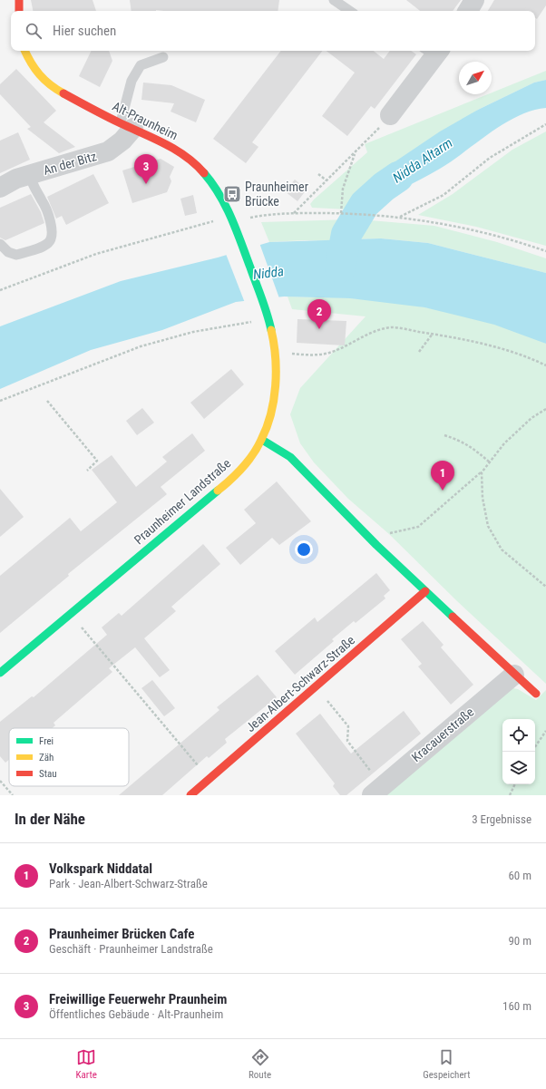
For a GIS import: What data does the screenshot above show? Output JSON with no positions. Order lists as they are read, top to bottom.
{
  "streets": {
    "main road": ["Alt-Praunheim", "Praunheimer Landstraße", "Jean-Albert-Schwarz-Straße"],
    "street": ["An der Bitz", "Kracauerstraße"]
  },
  "crossings": [
    ["Alt-Praunheim", "An der Bitz"],
    ["Alt-Praunheim", "Praunheimer Landstraße"]
  ],
  "water": ["Nidda Altarm", "Nidda"],
  "places": {
    "bus stop": ["Praunheimer Brücke"]
  },
  "legend": ["Frei", "Zäh", "Stau"],
  "north": "top right",
  "page": {
    "search": "Hier suchen",
    "pins": ["3", "2", "1"],
    "heading": ["In der Nähe", "3 Ergebnisse"],
    "list": [
      {
        "mark": "1",
        "name": "Volkspark Niddatal",
        "note": "Park · Jean-Albert-Schwarz-Straße",
        "value": "60 m"
      },
      {
        "mark": "2",
        "name": "Praunheimer Brücken Cafe",
        "note": "Geschäft · Praunheimer Landstraße",
        "value": "90 m"
      },
      {
        "mark": "3",
        "name": "Freiwillige Feuerwehr Praunheim",
        "note": "Öffentliches Gebäude · Alt-Praunheim",
        "value": "160 m"
      }
    ],
    "nav": ["Karte", "Route", "Gespeichert"]
  }
}
